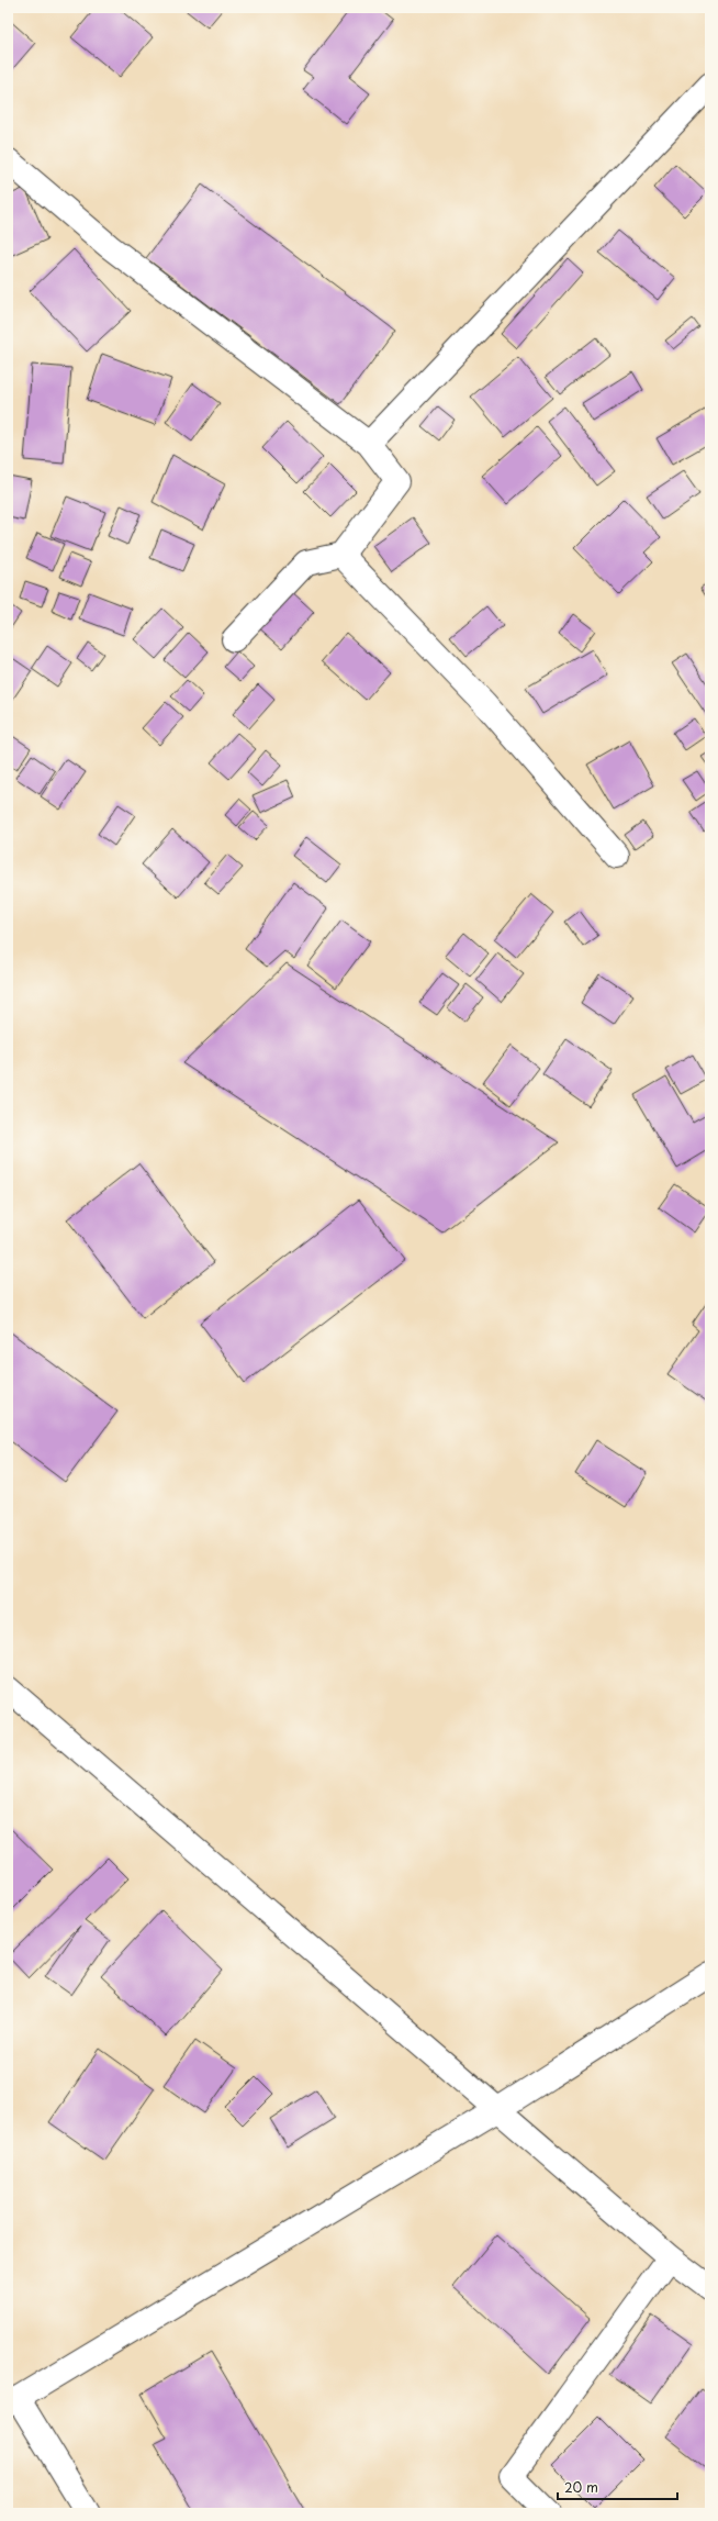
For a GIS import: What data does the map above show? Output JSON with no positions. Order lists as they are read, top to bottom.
{
  "scale_bar": "20 m"
}
